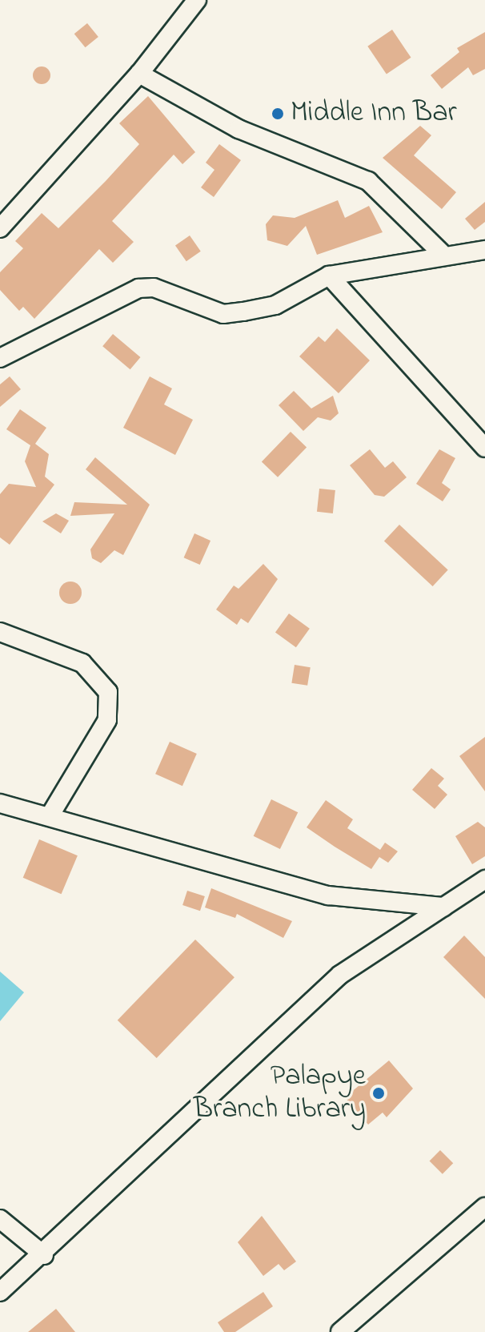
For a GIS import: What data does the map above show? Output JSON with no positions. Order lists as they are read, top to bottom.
{
  "places": ["Middle Inn Bar", "Palapye Branch Library"]
}
